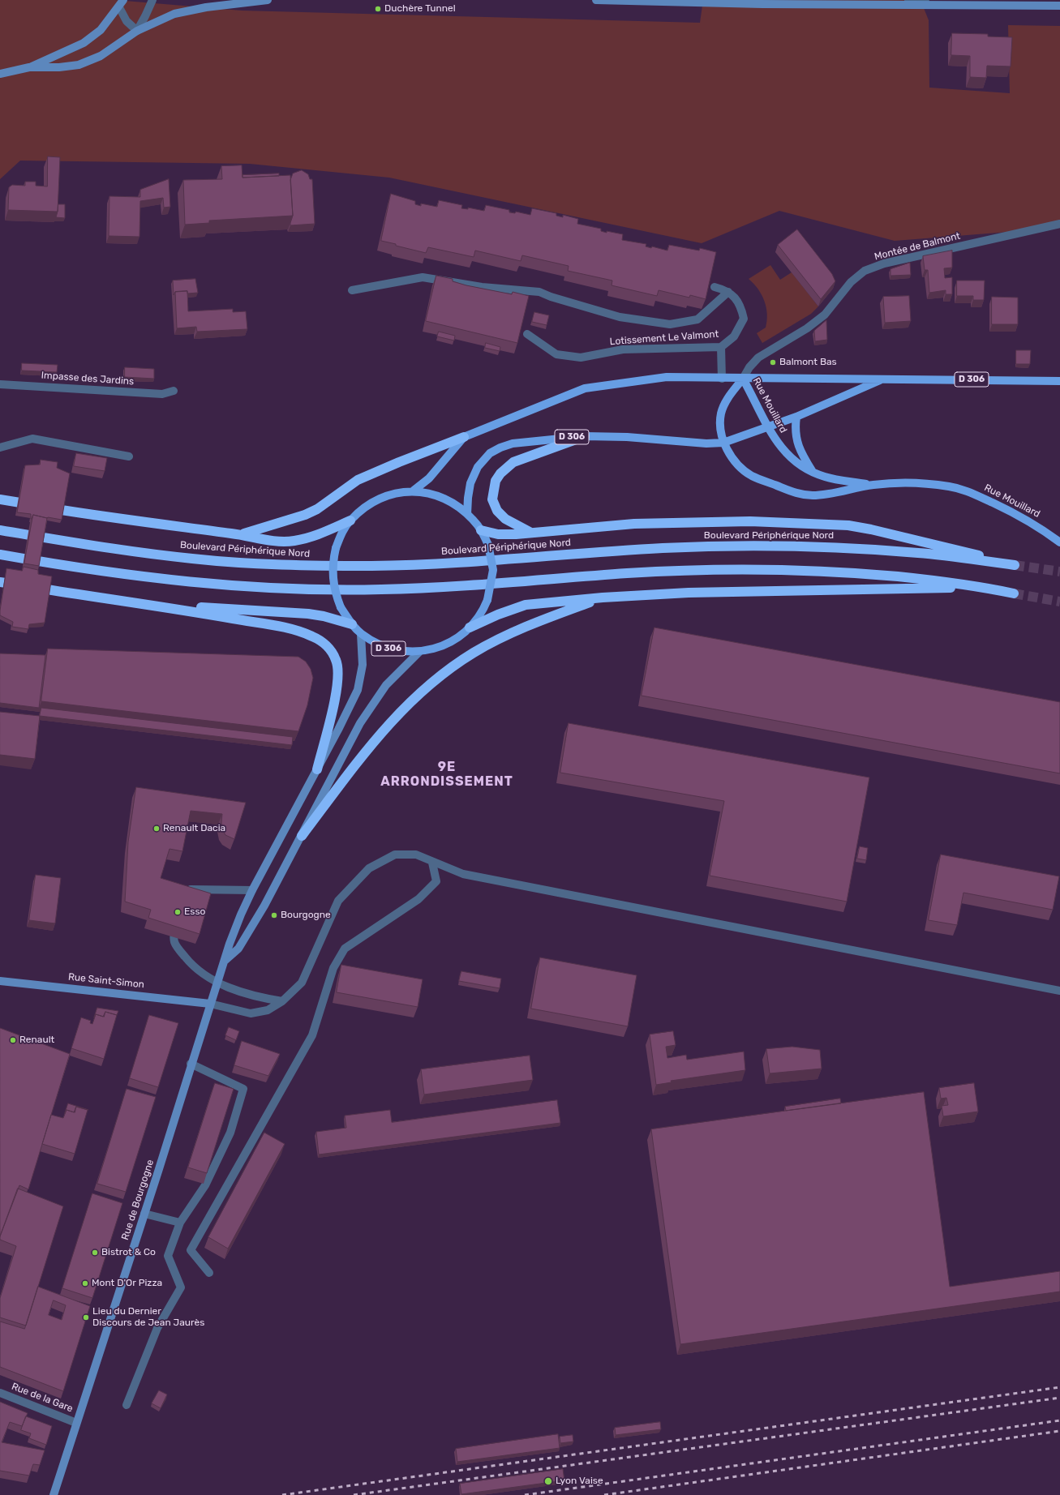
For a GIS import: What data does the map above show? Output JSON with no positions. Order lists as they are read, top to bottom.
{
  "streets": {
    "highway": ["Boulevard Périphérique Nord"],
    "main road": ["D 306", "Rue Mouillard"],
    "street": [
      "Montée de Balmont",
      "Lotissement Le Valmont",
      "Impasse des Jardins",
      "Rue Saint-Simon",
      "Rue de Bourgogne",
      "Rue de la Gare"
    ]
  },
  "crossings": [
    ["Montée de Balmont", "D 306"],
    ["Montée de Balmont", "Rue Mouillard"],
    ["D 306", "Rue Mouillard"],
    ["D 306", "Rue de Bourgogne"],
    ["Rue Saint-Simon", "Rue de Bourgogne"],
    ["Rue de Bourgogne", "Rue de la Gare"]
  ],
  "districts": ["9E ARRONDISSEMENT"],
  "places": [
    "Duchère Tunnel",
    "Balmont Bas",
    "Renault Dacia",
    "Esso",
    "Bourgogne",
    "Renault",
    "Bistrot & Co",
    "Mont D'Or Pizza",
    "Lieu du Dernier Discours de Jean Jaurès",
    "Lyon Vaise"
  ]
}
